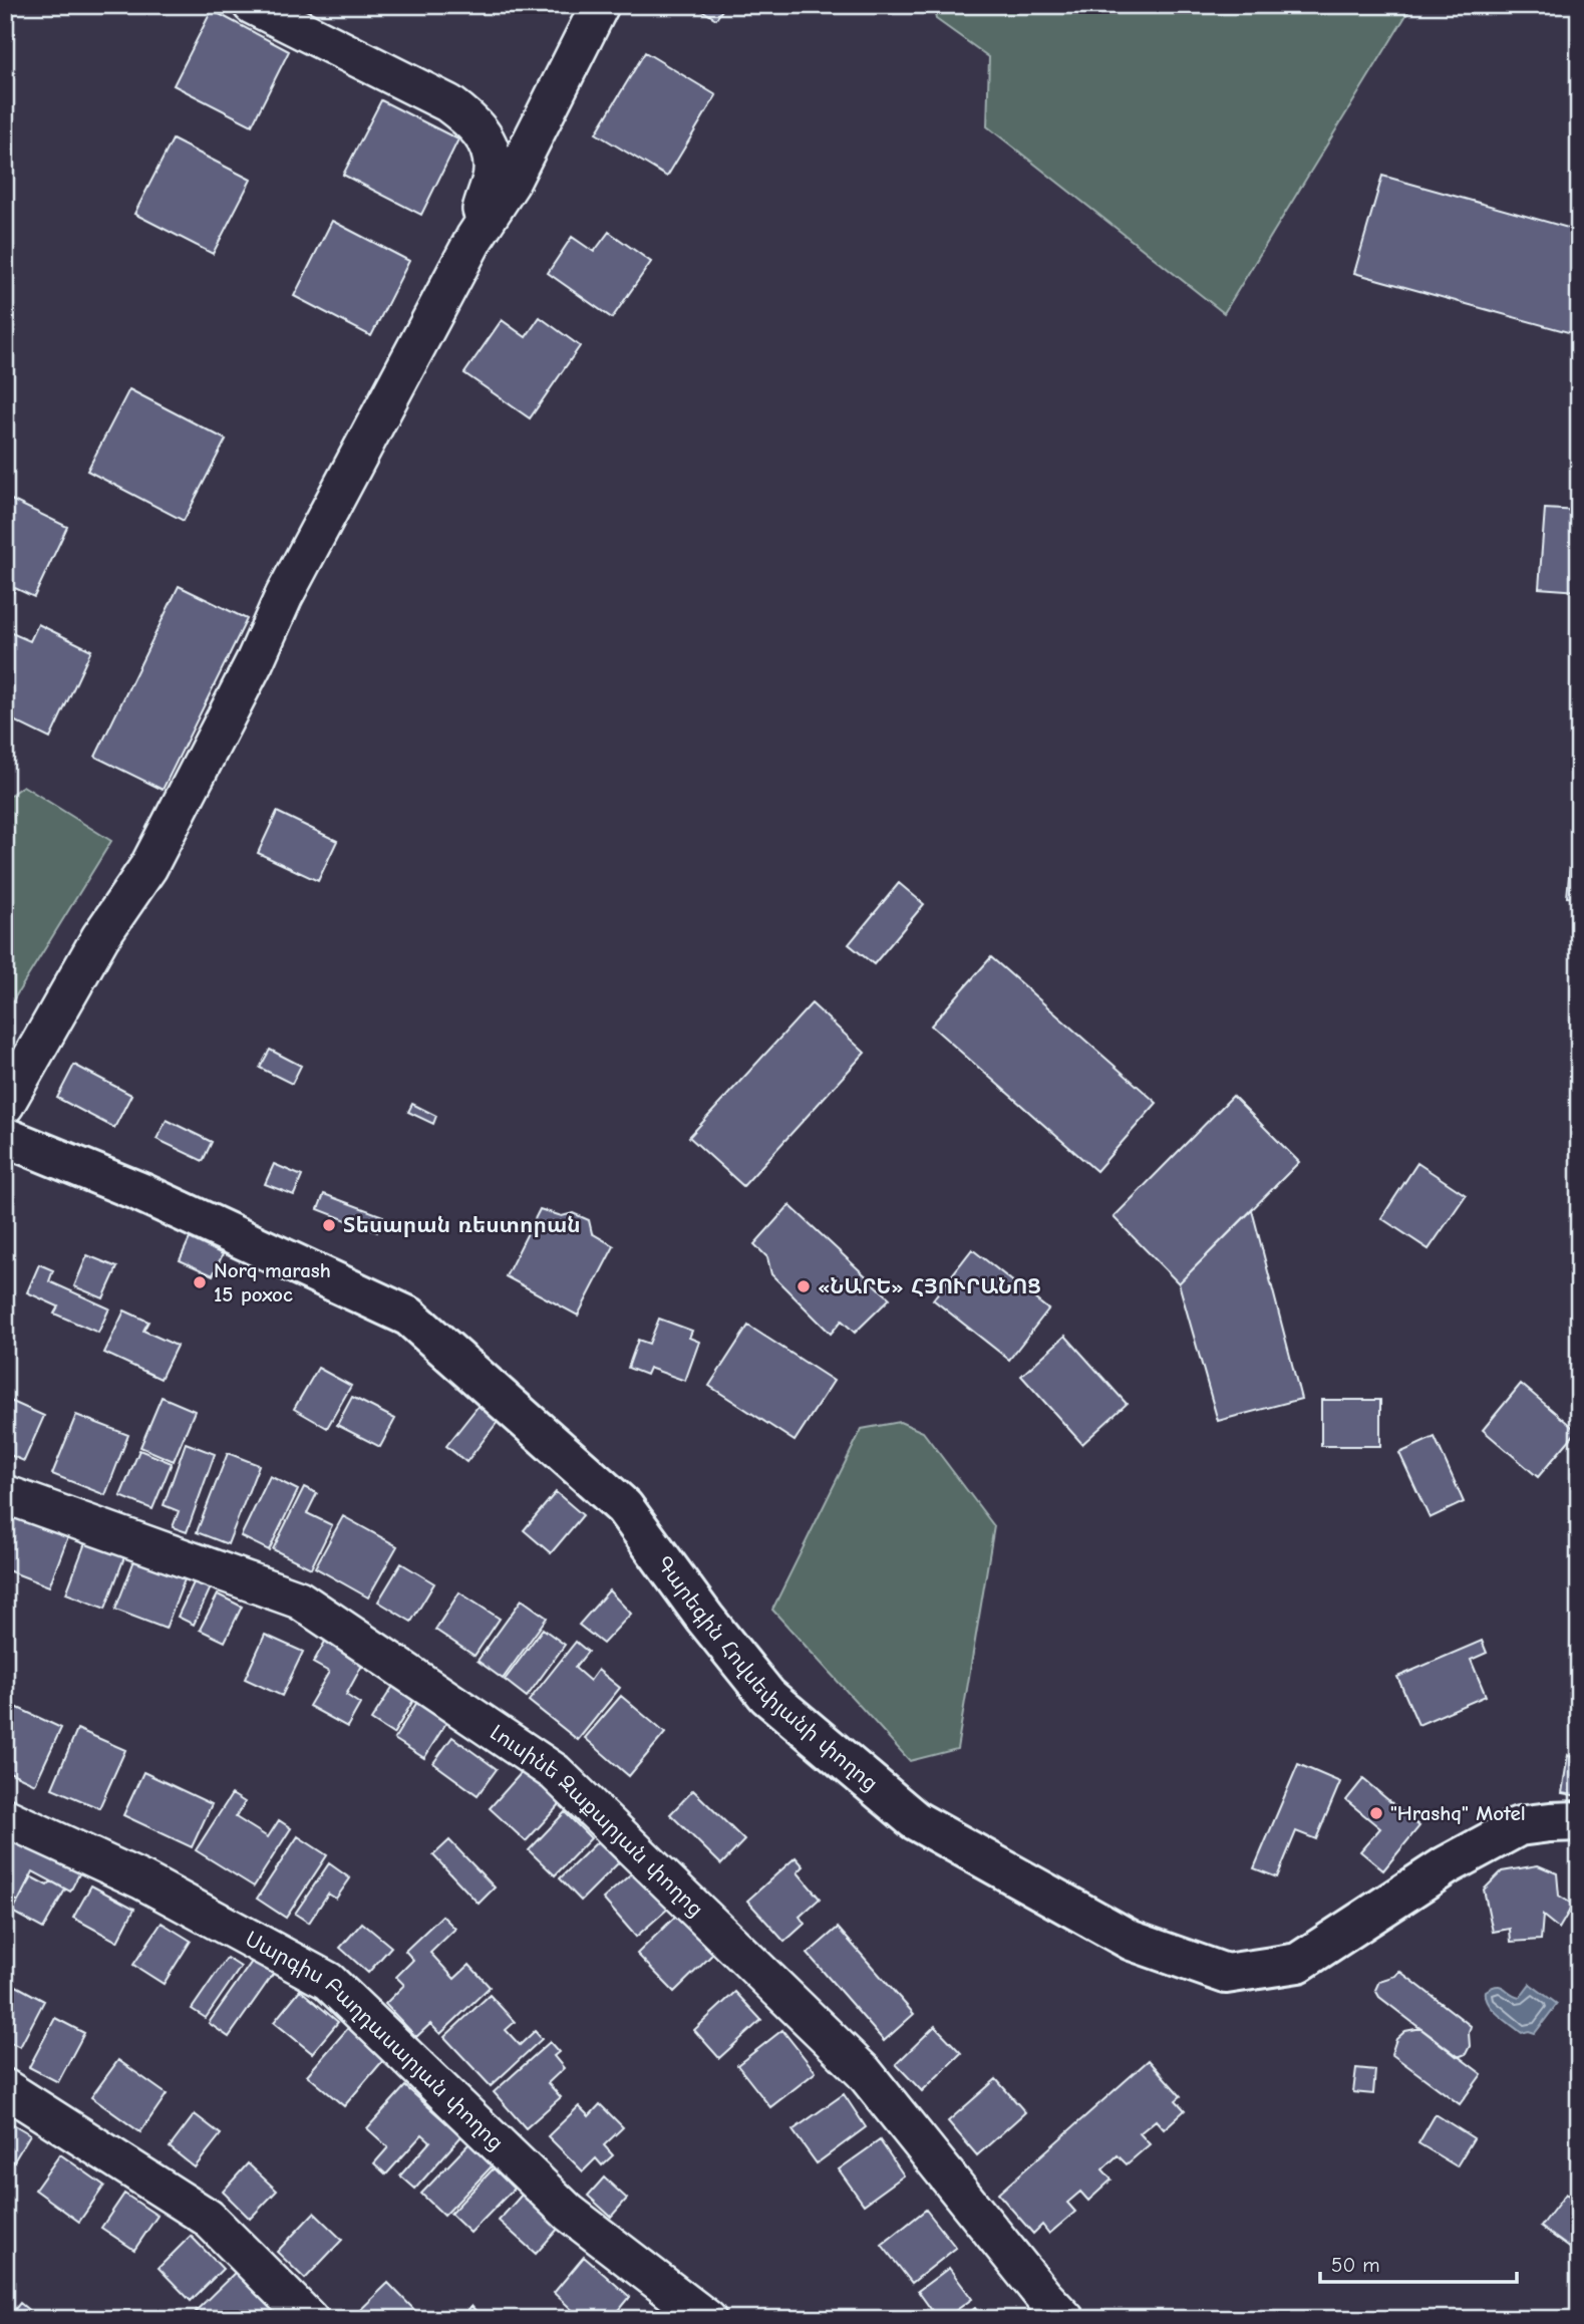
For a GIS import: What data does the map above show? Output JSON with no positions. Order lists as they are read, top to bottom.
{
  "streets": {
    "main road": ["Գարեգին Հովսեփյանի փողոց"],
    "street": ["Լուսինե Զաքարյան փողոց", "Սարգիս Բաղդասարյան փողոց"]
  },
  "places": [
    "Տեսարան ռեստորան",
    "Norq marash 15 poxoc",
    "«ՆԱՐԵ» ՀՅՈՒՐԱՆՈՑ",
    "\"Hrashq\" Motel"
  ],
  "scale_bar": "50 m"
}
